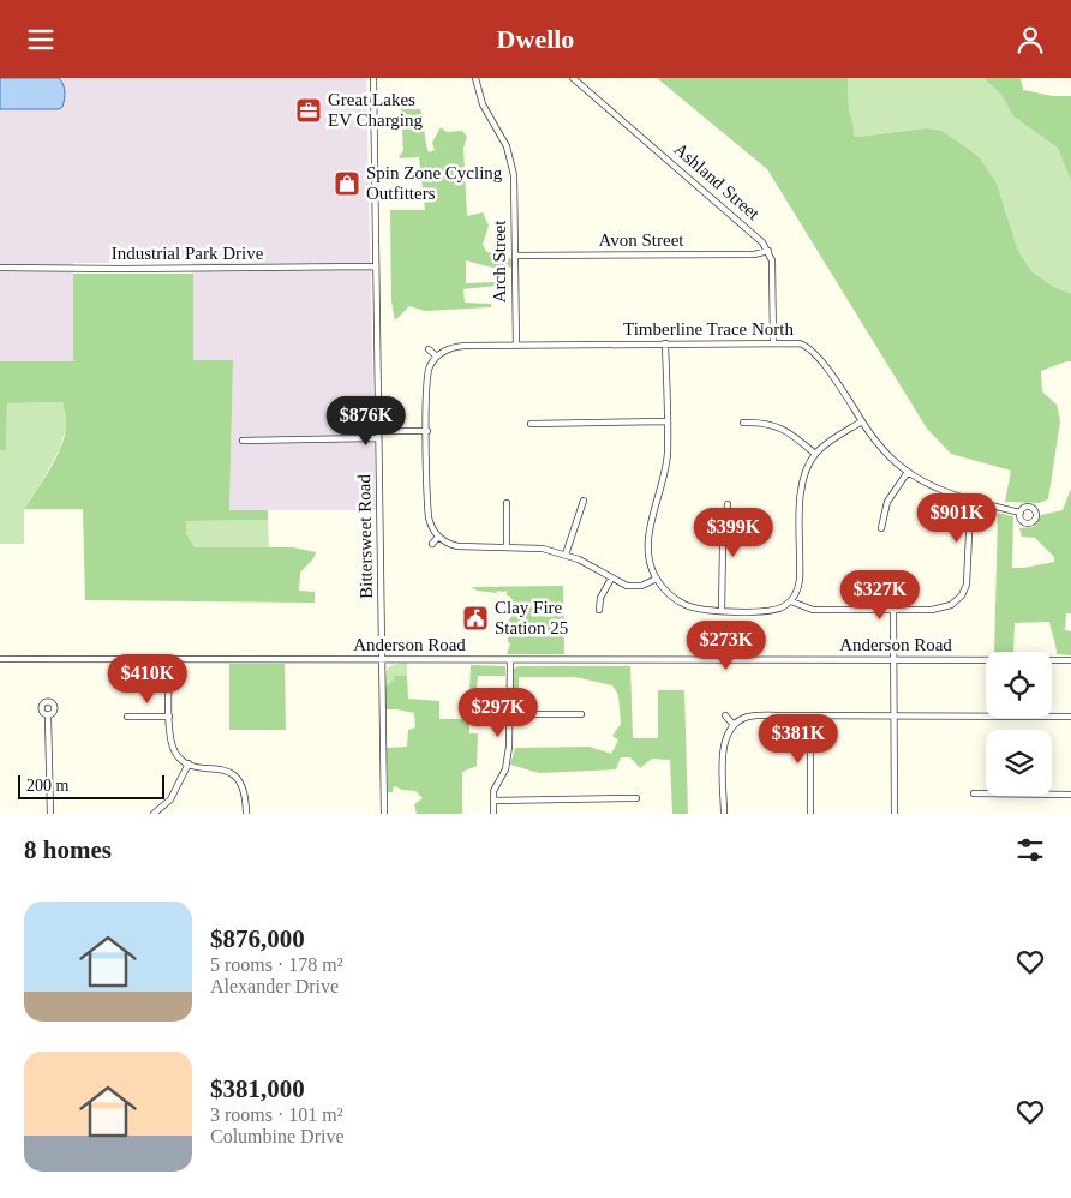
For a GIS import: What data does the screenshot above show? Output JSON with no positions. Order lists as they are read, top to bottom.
{
  "streets": {
    "street": [
      "Ashland Street",
      "Avon Street",
      "Industrial Park Drive",
      "Arch Street",
      "Timberline Trace North",
      "Bittersweet Road",
      "Anderson Road"
    ]
  },
  "crossings": [
    ["Ashland Street", "Avon Street"],
    ["Avon Street", "Arch Street"],
    ["Industrial Park Drive", "Bittersweet Road"],
    ["Arch Street", "Timberline Trace North"],
    ["Bittersweet Road", "Anderson Road"]
  ],
  "places": {
    "office": ["Great Lakes EV Charging"],
    "shop": ["Spin Zone Cycling Outfitters"],
    "public building": ["Clay Fire Station 25"]
  },
  "scale_bar": "200 m",
  "page": {
    "header": "Dwello",
    "price": [
      "$876K",
      "$901K",
      "$399K",
      "$327K",
      "$273K",
      "$410K",
      "$297K",
      "$381K"
    ],
    "scale": "200 m",
    "heading": "8 homes",
    "list": [
      {
        "name": "$876,000",
        "note": "5 rooms · 178 m² · Alexander Drive"
      },
      {
        "name": "$381,000",
        "note": "3 rooms · 101 m² · Columbine Drive"
      }
    ]
  }
}
